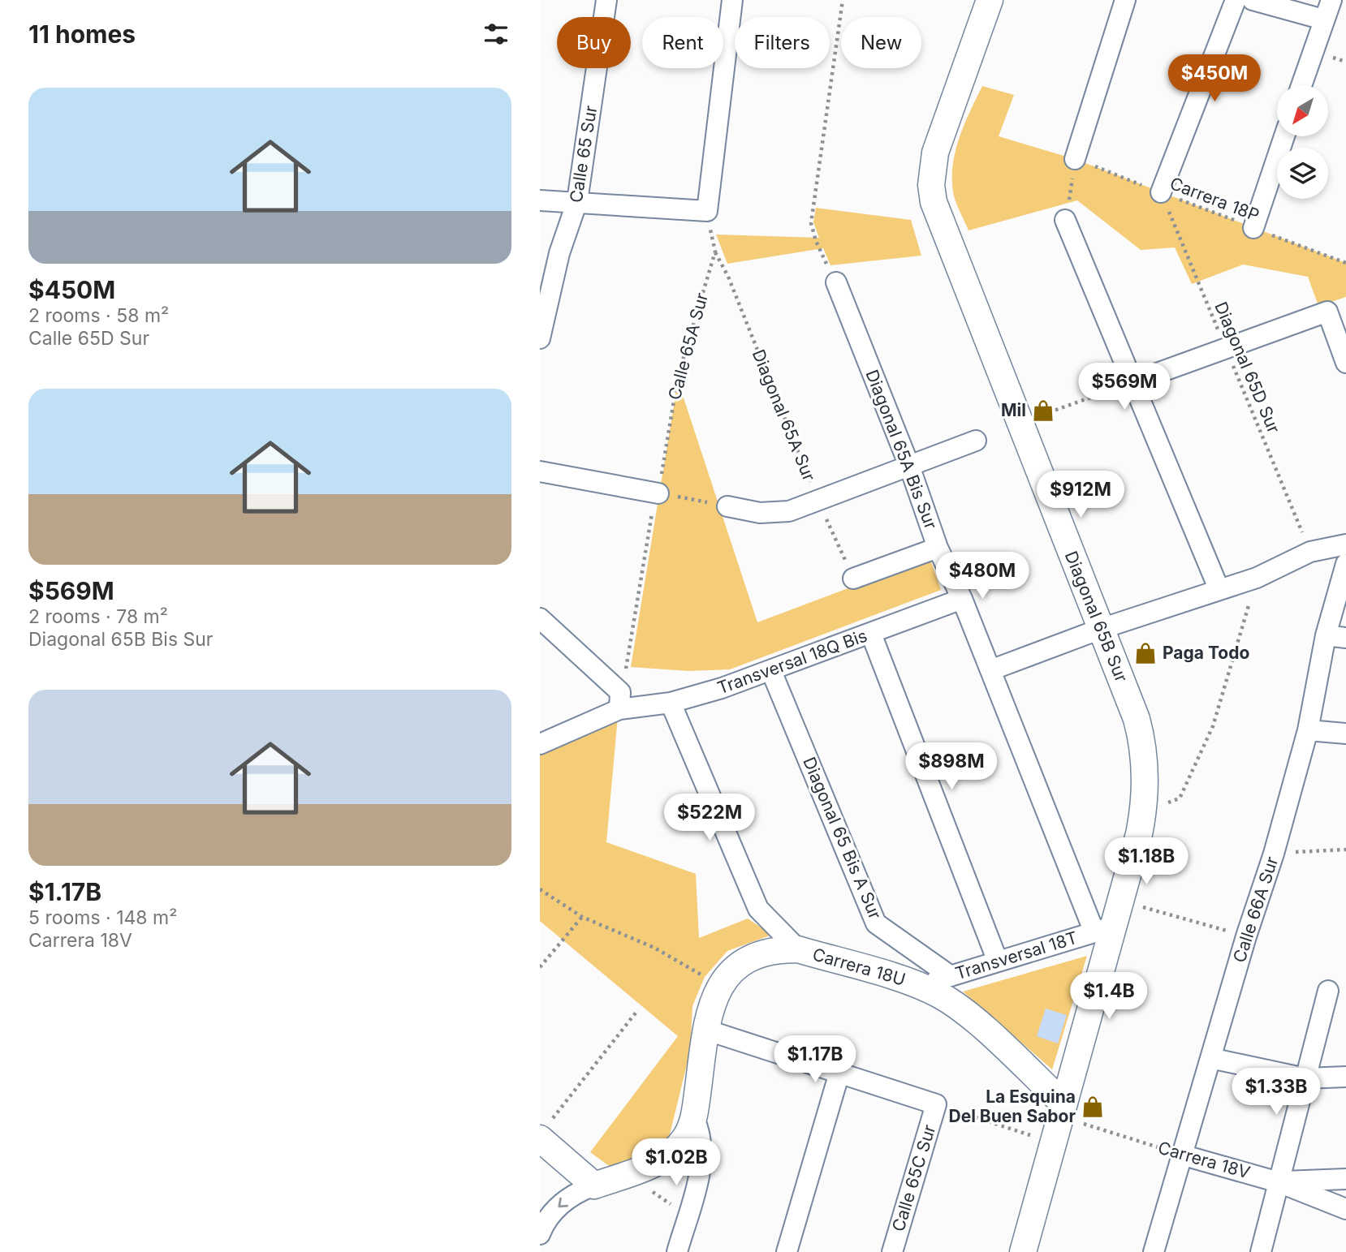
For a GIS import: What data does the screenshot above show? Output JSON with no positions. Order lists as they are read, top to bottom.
{
  "streets": {
    "street": [
      "Calle 65 Sur",
      "Diagonal 65A Bis Sur",
      "Diagonal 65B Sur",
      "Transversal 18Q Bis",
      "Diagonal 65 Bis A Sur",
      "Calle 66A Sur",
      "Transversal 18T",
      "Carrera 18U",
      "Carrera 18V",
      "Calle 65C Sur"
    ],
    "path": [
      "Carrera 18P",
      "Calle 65A Sur",
      "Diagonal 65D Sur",
      "Diagonal 65A Sur"
    ]
  },
  "crossings": [
    ["Carrera 18P", "Diagonal 65D Sur"],
    ["Calle 65A Sur", "Diagonal 65A Sur"],
    ["Calle 65A Sur", "Transversal 18Q Bis"],
    ["Diagonal 65A Bis Sur", "Diagonal 65B Sur"],
    ["Diagonal 65A Bis Sur", "Transversal 18Q Bis"],
    ["Diagonal 65A Bis Sur", "Transversal 18T"],
    ["Diagonal 65B Sur", "Transversal 18T"],
    ["Diagonal 65B Sur", "Carrera 18V"],
    ["Transversal 18Q Bis", "Diagonal 65 Bis A Sur"],
    ["Diagonal 65 Bis A Sur", "Transversal 18T"],
    ["Calle 66A Sur", "Carrera 18V"],
    ["Transversal 18T", "Carrera 18U"]
  ],
  "places": {
    "shop": ["Mil", "Paga Todo", "La Esquina Del Buen Sabor"]
  },
  "north": "bottom left",
  "page": {
    "heading": "11 homes",
    "chip": [
      "Buy",
      "Rent",
      "Filters",
      "New"
    ],
    "price": [
      "$450M",
      "$569M",
      "$912M",
      "$480M",
      "$898M",
      "$522M",
      "$1.18B",
      "$1.4B",
      "$1.17B",
      "$1.33B",
      "$1.02B"
    ],
    "list": [
      {
        "name": "$450M",
        "note": "2 rooms · 58 m² · Calle 65D Sur"
      },
      {
        "name": "$569M",
        "note": "2 rooms · 78 m² · Diagonal 65B Bis Sur"
      },
      {
        "name": "$1.17B",
        "note": "5 rooms · 148 m² · Carrera 18V"
      }
    ]
  }
}
